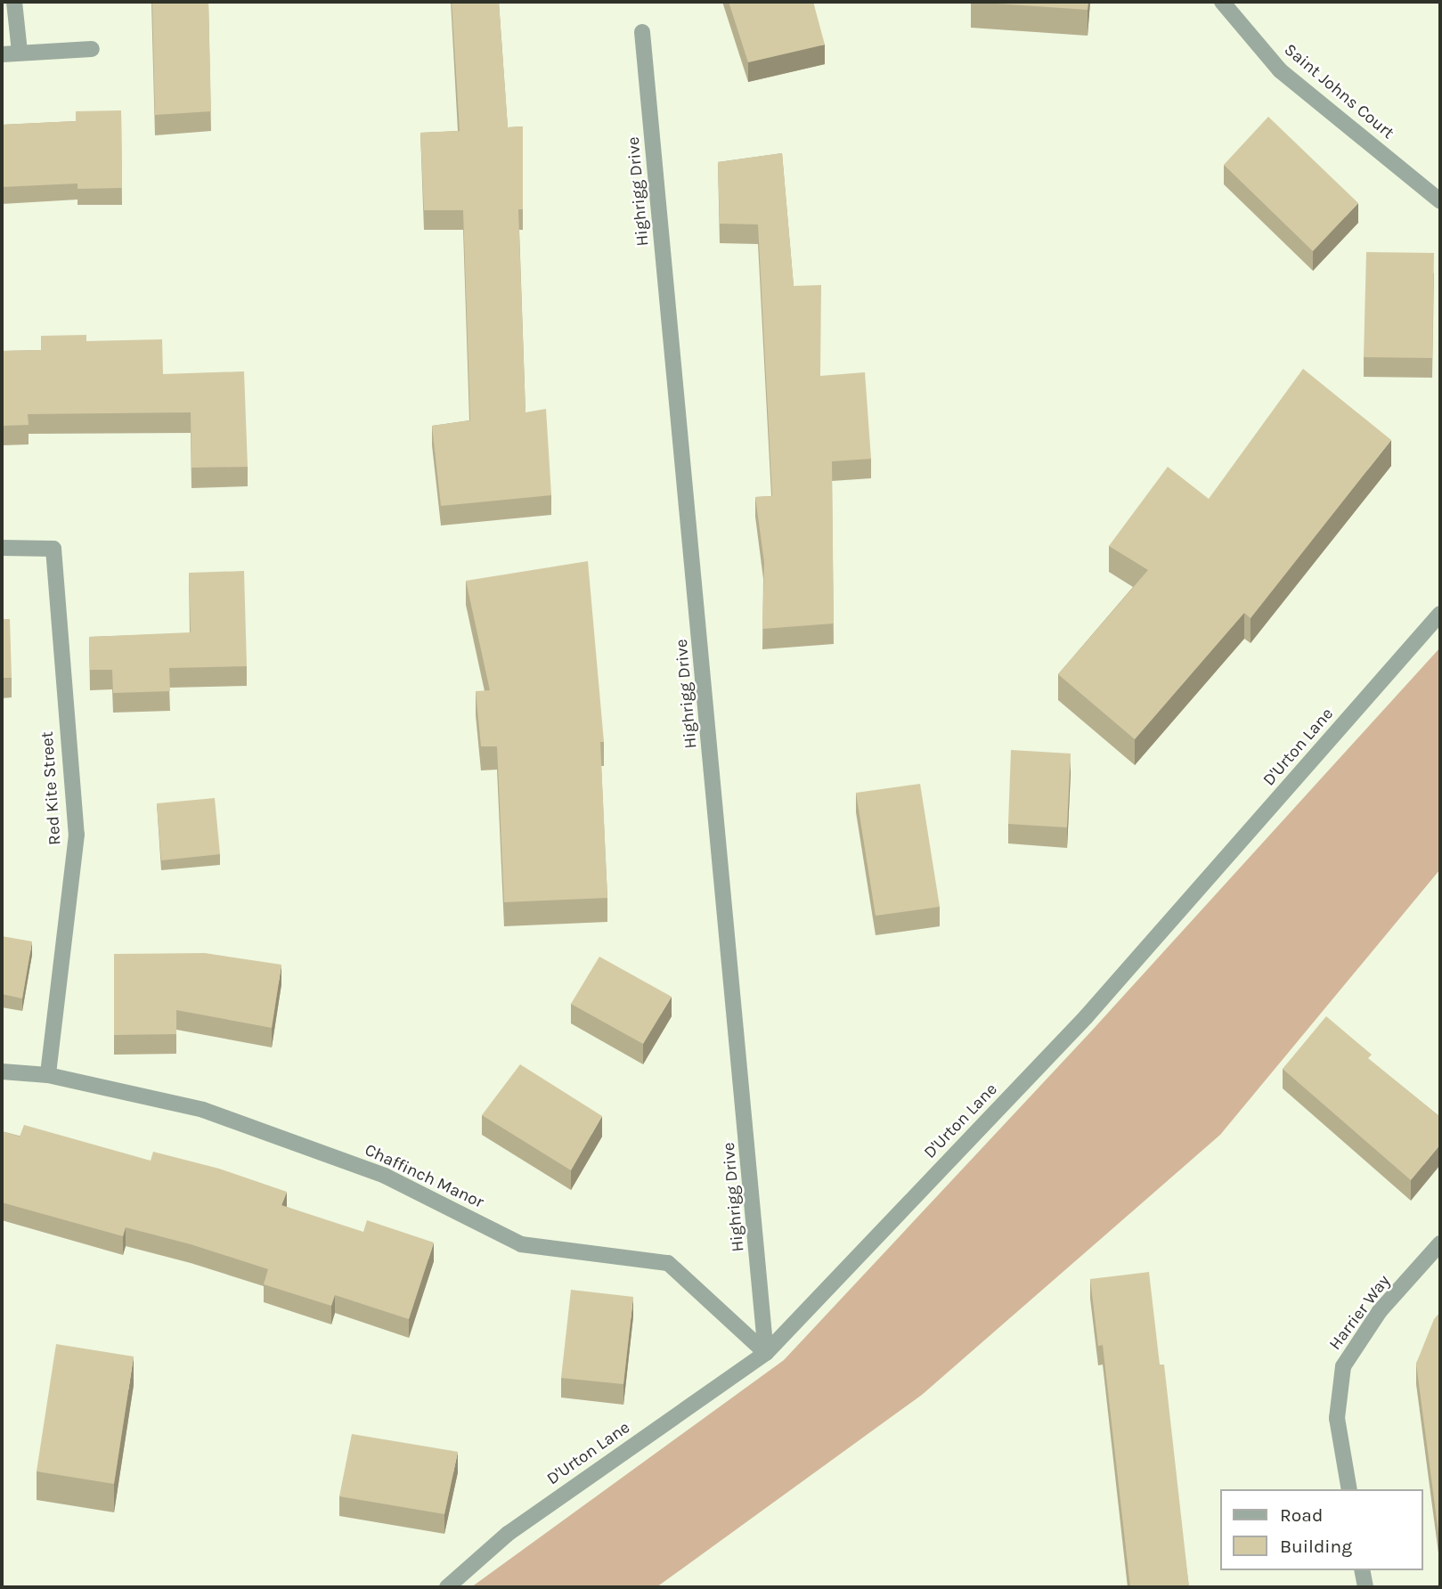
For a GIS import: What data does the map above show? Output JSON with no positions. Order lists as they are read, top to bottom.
{
  "streets": {
    "street": [
      "Saint Johns Court",
      "Highrigg Drive",
      "D'Urton Lane",
      "Red Kite Street",
      "Chaffinch Manor",
      "Harrier Way"
    ]
  },
  "crossings": [
    ["Highrigg Drive", "D'Urton Lane"],
    ["Highrigg Drive", "Chaffinch Manor"],
    ["D'Urton Lane", "Chaffinch Manor"],
    ["Red Kite Street", "Chaffinch Manor"]
  ],
  "legend": ["Road", "Building"]
}
